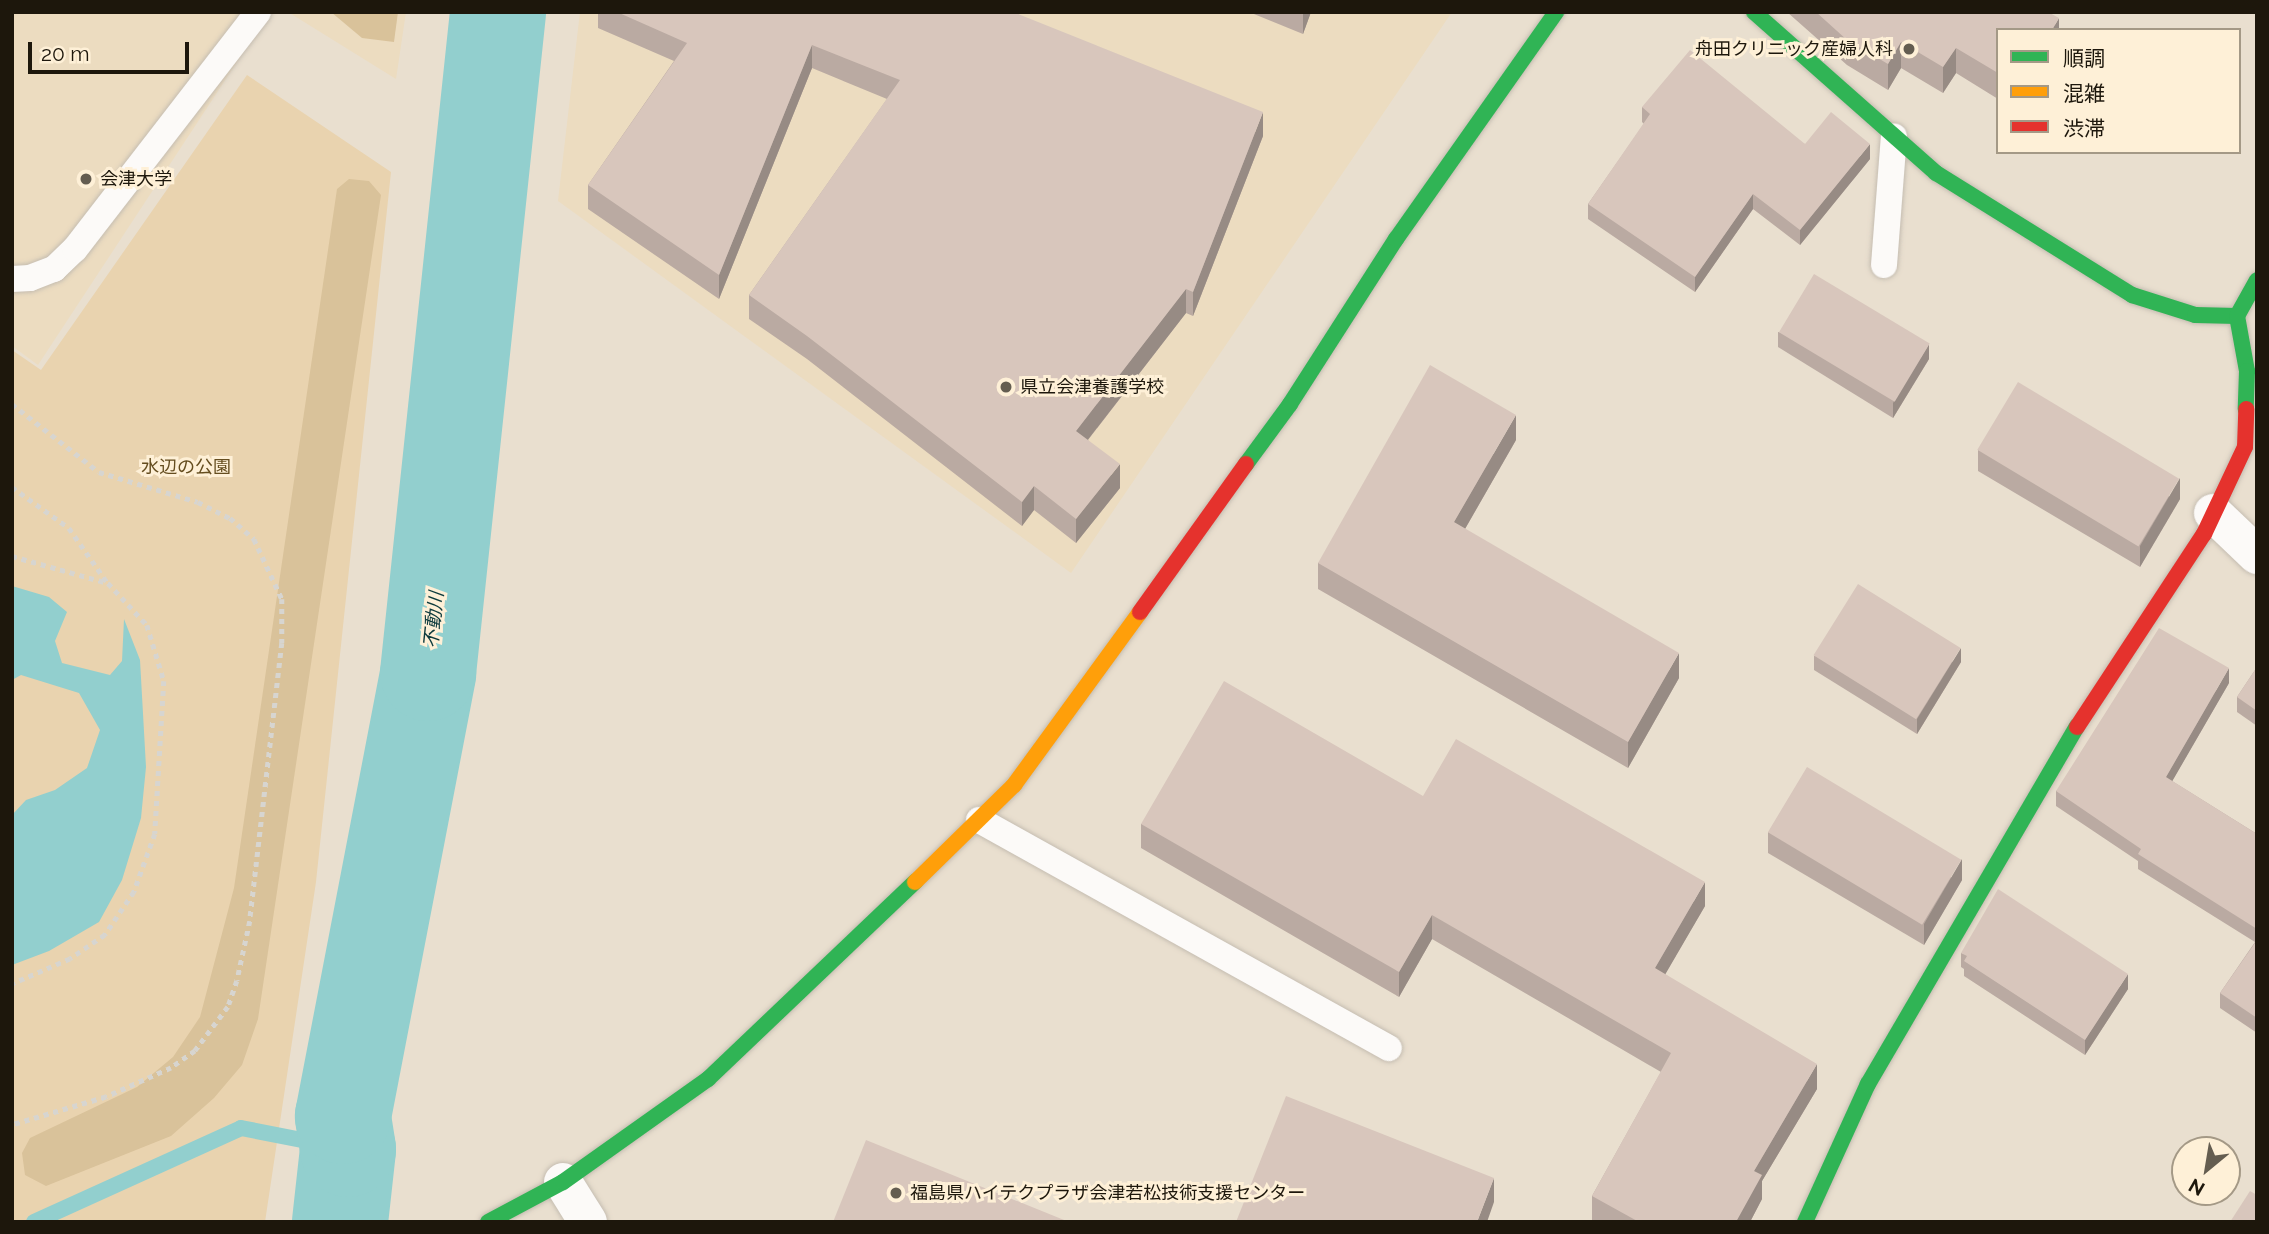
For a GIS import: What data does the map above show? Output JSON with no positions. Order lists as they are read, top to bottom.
{
  "water": ["不動川"],
  "parks": ["水辺の公園"],
  "places": [
    "舟田クリニック産婦人科",
    "会津大学",
    "県立会津養護学校",
    "福島県ハイテクプラザ会津若松技術支援センター"
  ],
  "legend": ["順調", "混雑", "渋滞"],
  "scale_bar": "20 m",
  "north": "bottom left"
}
